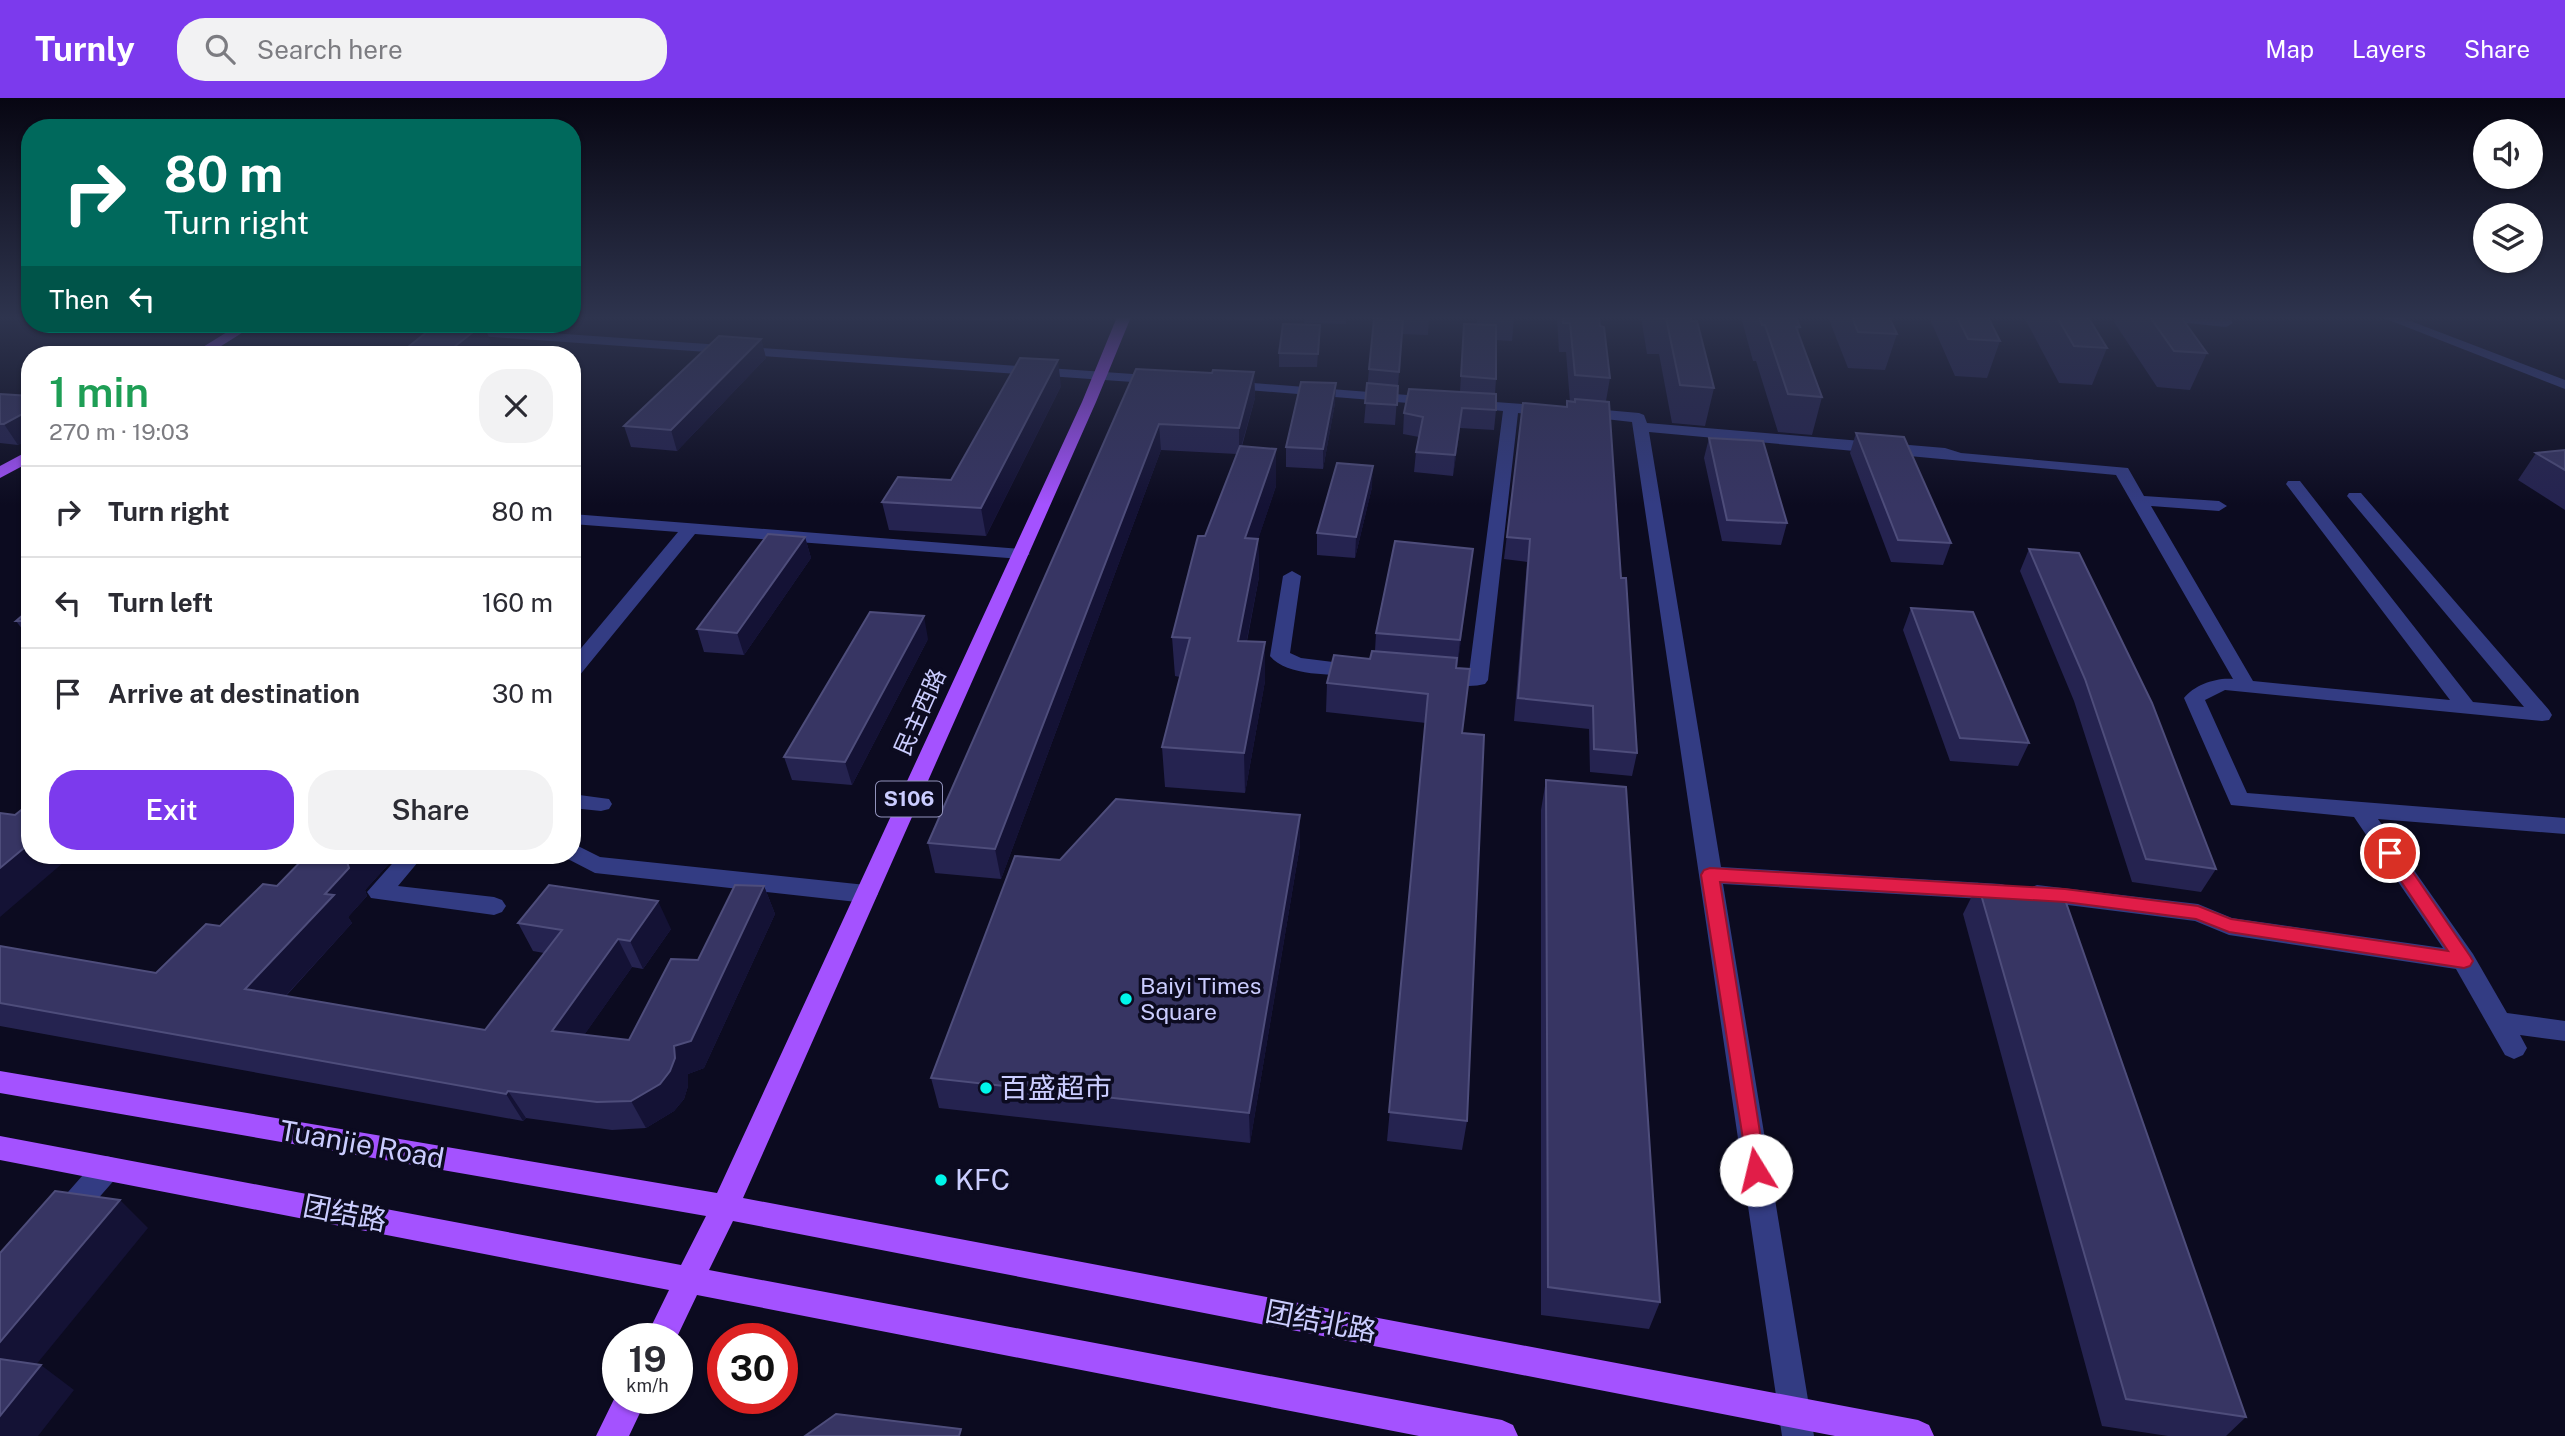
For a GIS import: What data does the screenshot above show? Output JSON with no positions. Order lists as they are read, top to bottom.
{
  "streets": {
    "main road": [
      "民主西路",
      "S106",
      "Tuanjie Road",
      "团结路",
      "团结北路"
    ]
  },
  "crossings": [
    ["民主西路", "S106"],
    ["民主西路", "Tuanjie Road"],
    ["民主西路", "团结路"],
    ["民主西路", "团结北路"],
    ["S106", "团结路"],
    ["Tuanjie Road", "团结北路"]
  ],
  "places": ["Baiyi Times Square", "百盛超市", "KFC"],
  "page": {
    "header": "Turnly",
    "search": "Search here",
    "nav": ["Map", "Layers", "Share"],
    "turn": ["80 m", "Turn right"],
    "then": "Then",
    "heading": ["1 min", "270 m · 19:03"],
    "list": [
      {
        "name": "Turn right",
        "value": "80 m"
      },
      {
        "name": "Turn left",
        "value": "160 m"
      },
      {
        "name": "Arrive at destination",
        "value": "30 m"
      }
    ],
    "buttons": ["Exit", "Share"],
    "speed": "19 km/h",
    "limit": "30"
  }
}
